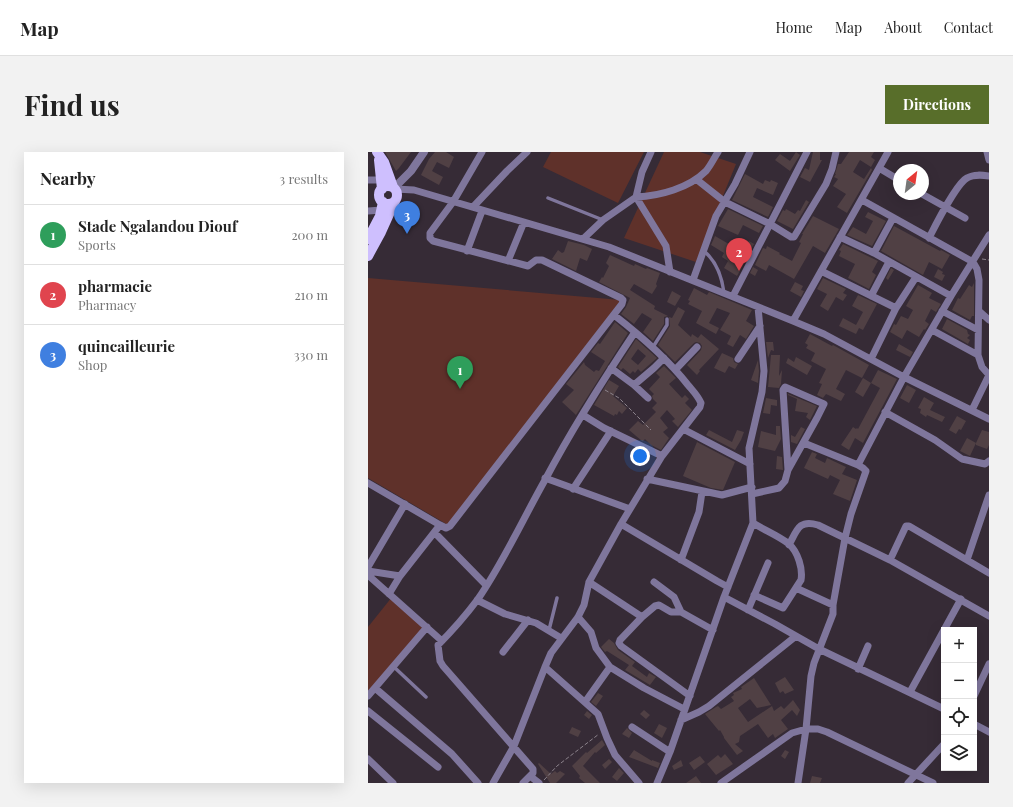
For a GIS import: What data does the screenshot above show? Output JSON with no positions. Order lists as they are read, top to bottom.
{
  "north": "top right",
  "page": {
    "header": "Map",
    "nav": [
      "Home",
      "Map",
      "About",
      "Contact"
    ],
    "buttons": "Directions",
    "title": "Find us",
    "heading": ["Nearby", "3 results"],
    "pins": ["3", "2", "1"],
    "list": [
      {
        "mark": "1",
        "name": "Stade Ngalandou Diouf",
        "note": "Sports",
        "value": "200 m"
      },
      {
        "mark": "2",
        "name": "pharmacie",
        "note": "Pharmacy",
        "value": "210 m"
      },
      {
        "mark": "3",
        "name": "quincailleurie",
        "note": "Shop",
        "value": "330 m"
      }
    ],
    "map_buttons": ["+", "−"]
  }
}
